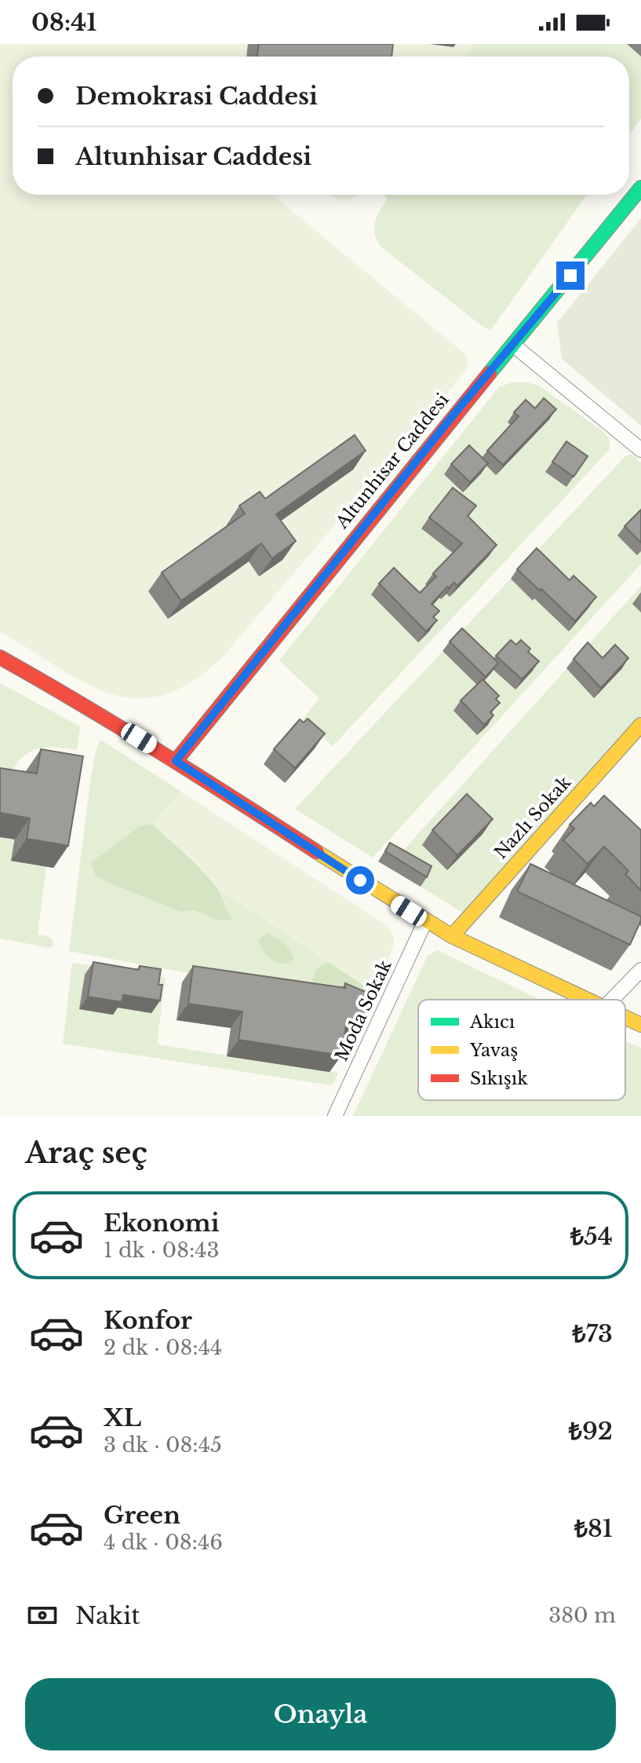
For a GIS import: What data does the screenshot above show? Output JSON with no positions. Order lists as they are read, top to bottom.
{
  "streets": {
    "street": ["Altunhisar Caddesi", "Nazlı Sokak", "Moda Sokak"]
  },
  "legend": ["Akıcı", "Yavaş", "Sıkışık"],
  "page": {
    "status": "08:41",
    "banner": ["Demokrasi Caddesi", "Altunhisar Caddesi"],
    "heading": "Araç seç",
    "list": [
      {
        "name": "Ekonomi",
        "note": "1 dk · 08:43",
        "value": "₺54"
      },
      {
        "name": "Konfor",
        "note": "2 dk · 08:44",
        "value": "₺73"
      },
      {
        "name": "XL",
        "note": "3 dk · 08:45",
        "value": "₺92"
      },
      {
        "name": "Green",
        "note": "4 dk · 08:46",
        "value": "₺81"
      }
    ],
    "pay": ["Nakit", "380 m"],
    "buttons": "Onayla"
  }
}
